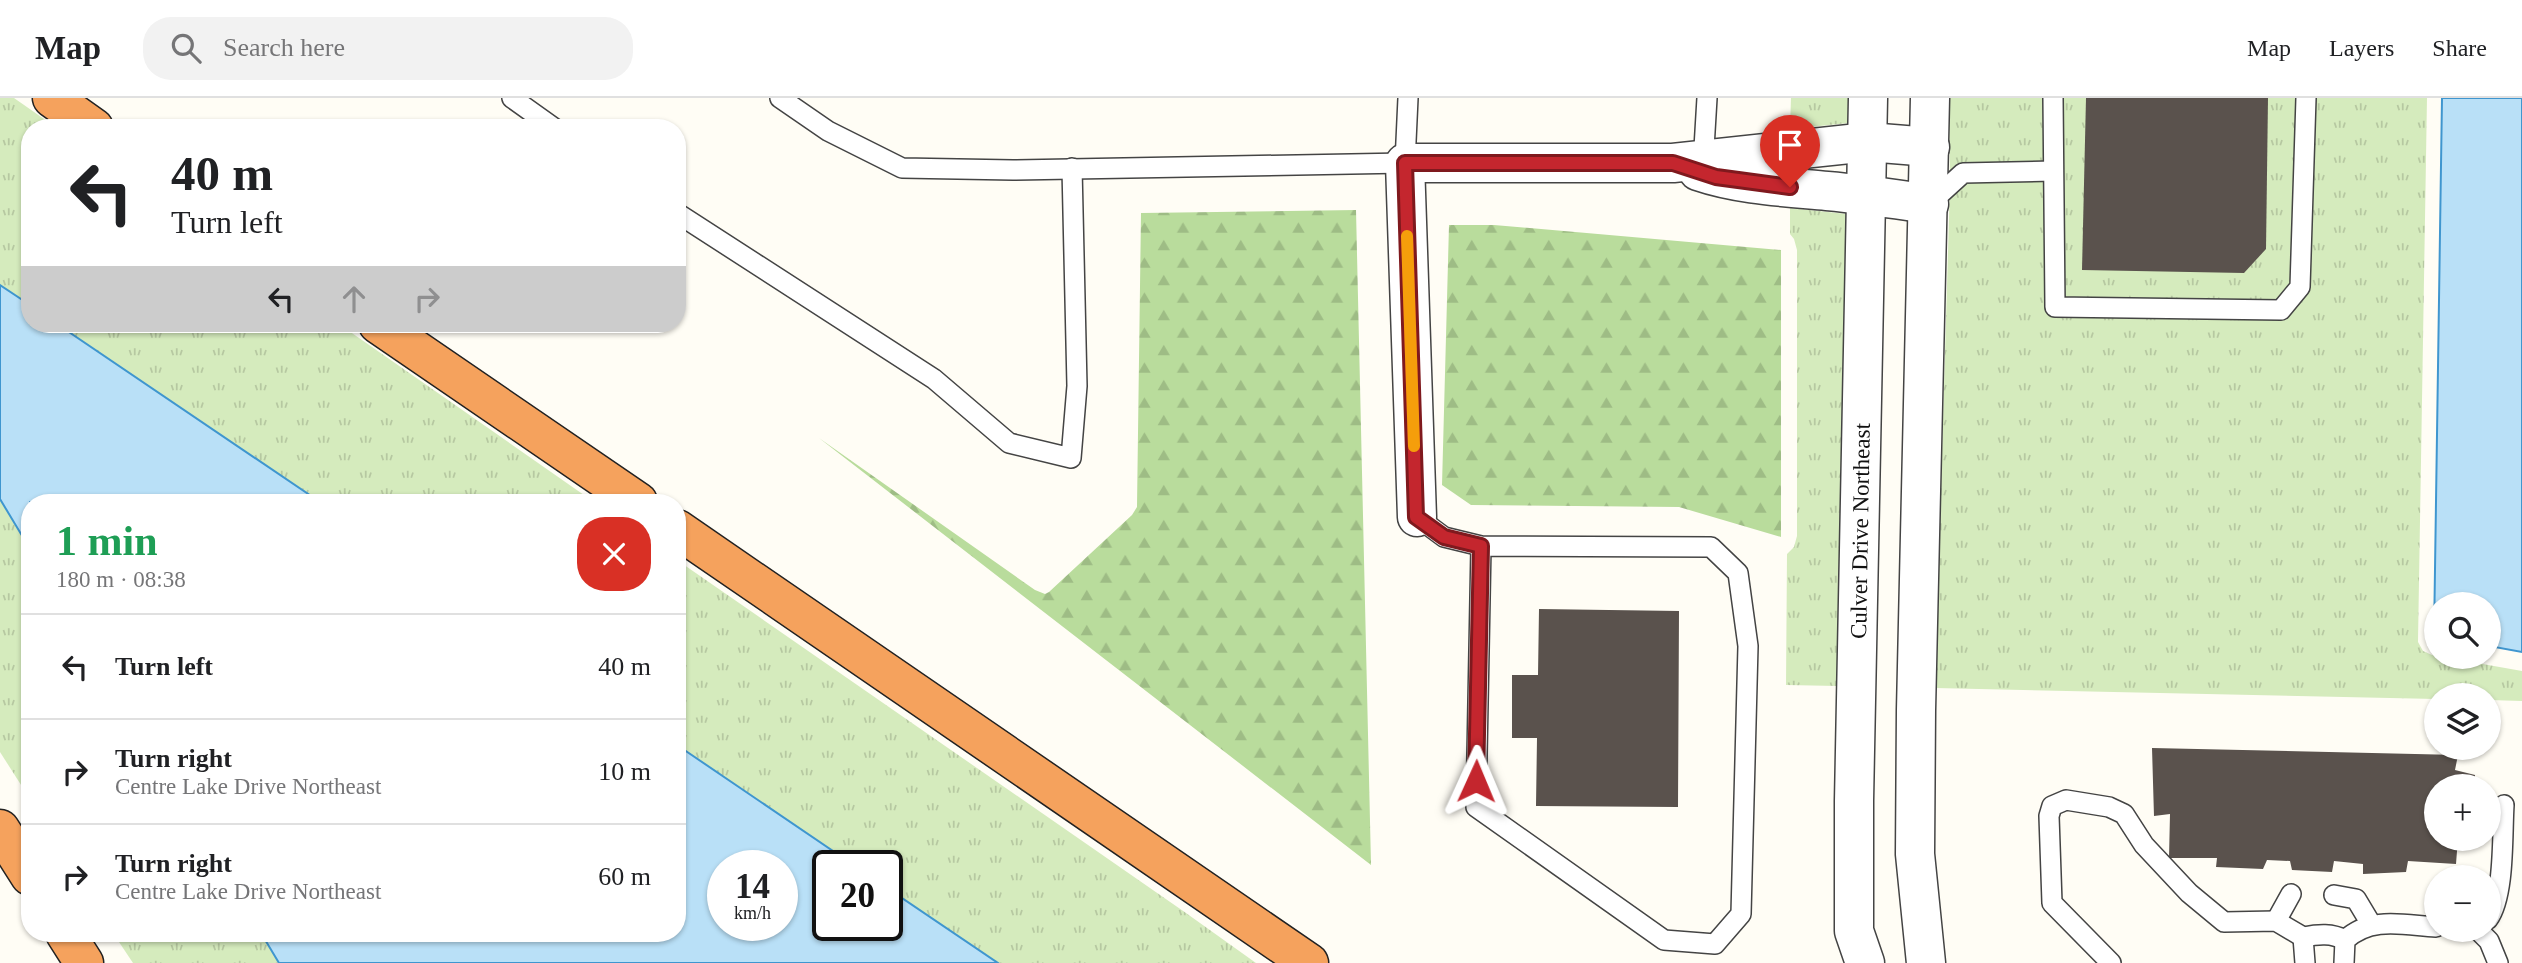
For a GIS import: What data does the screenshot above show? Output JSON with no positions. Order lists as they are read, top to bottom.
{
  "streets": {
    "street": ["Culver Drive Northeast"]
  },
  "page": {
    "header": "Map",
    "search": "Search here",
    "nav": ["Map", "Layers", "Share"],
    "turn": ["40 m", "Turn left"],
    "heading": ["1 min", "180 m · 08:38"],
    "map_buttons": ["+", "−"],
    "list": [
      {
        "name": "Turn left",
        "value": "40 m"
      },
      {
        "name": "Turn right",
        "note": "Centre Lake Drive Northeast",
        "value": "10 m"
      },
      {
        "name": "Turn right",
        "note": "Centre Lake Drive Northeast",
        "value": "60 m"
      }
    ],
    "speed": "14 km/h",
    "limit": "20"
  }
}
